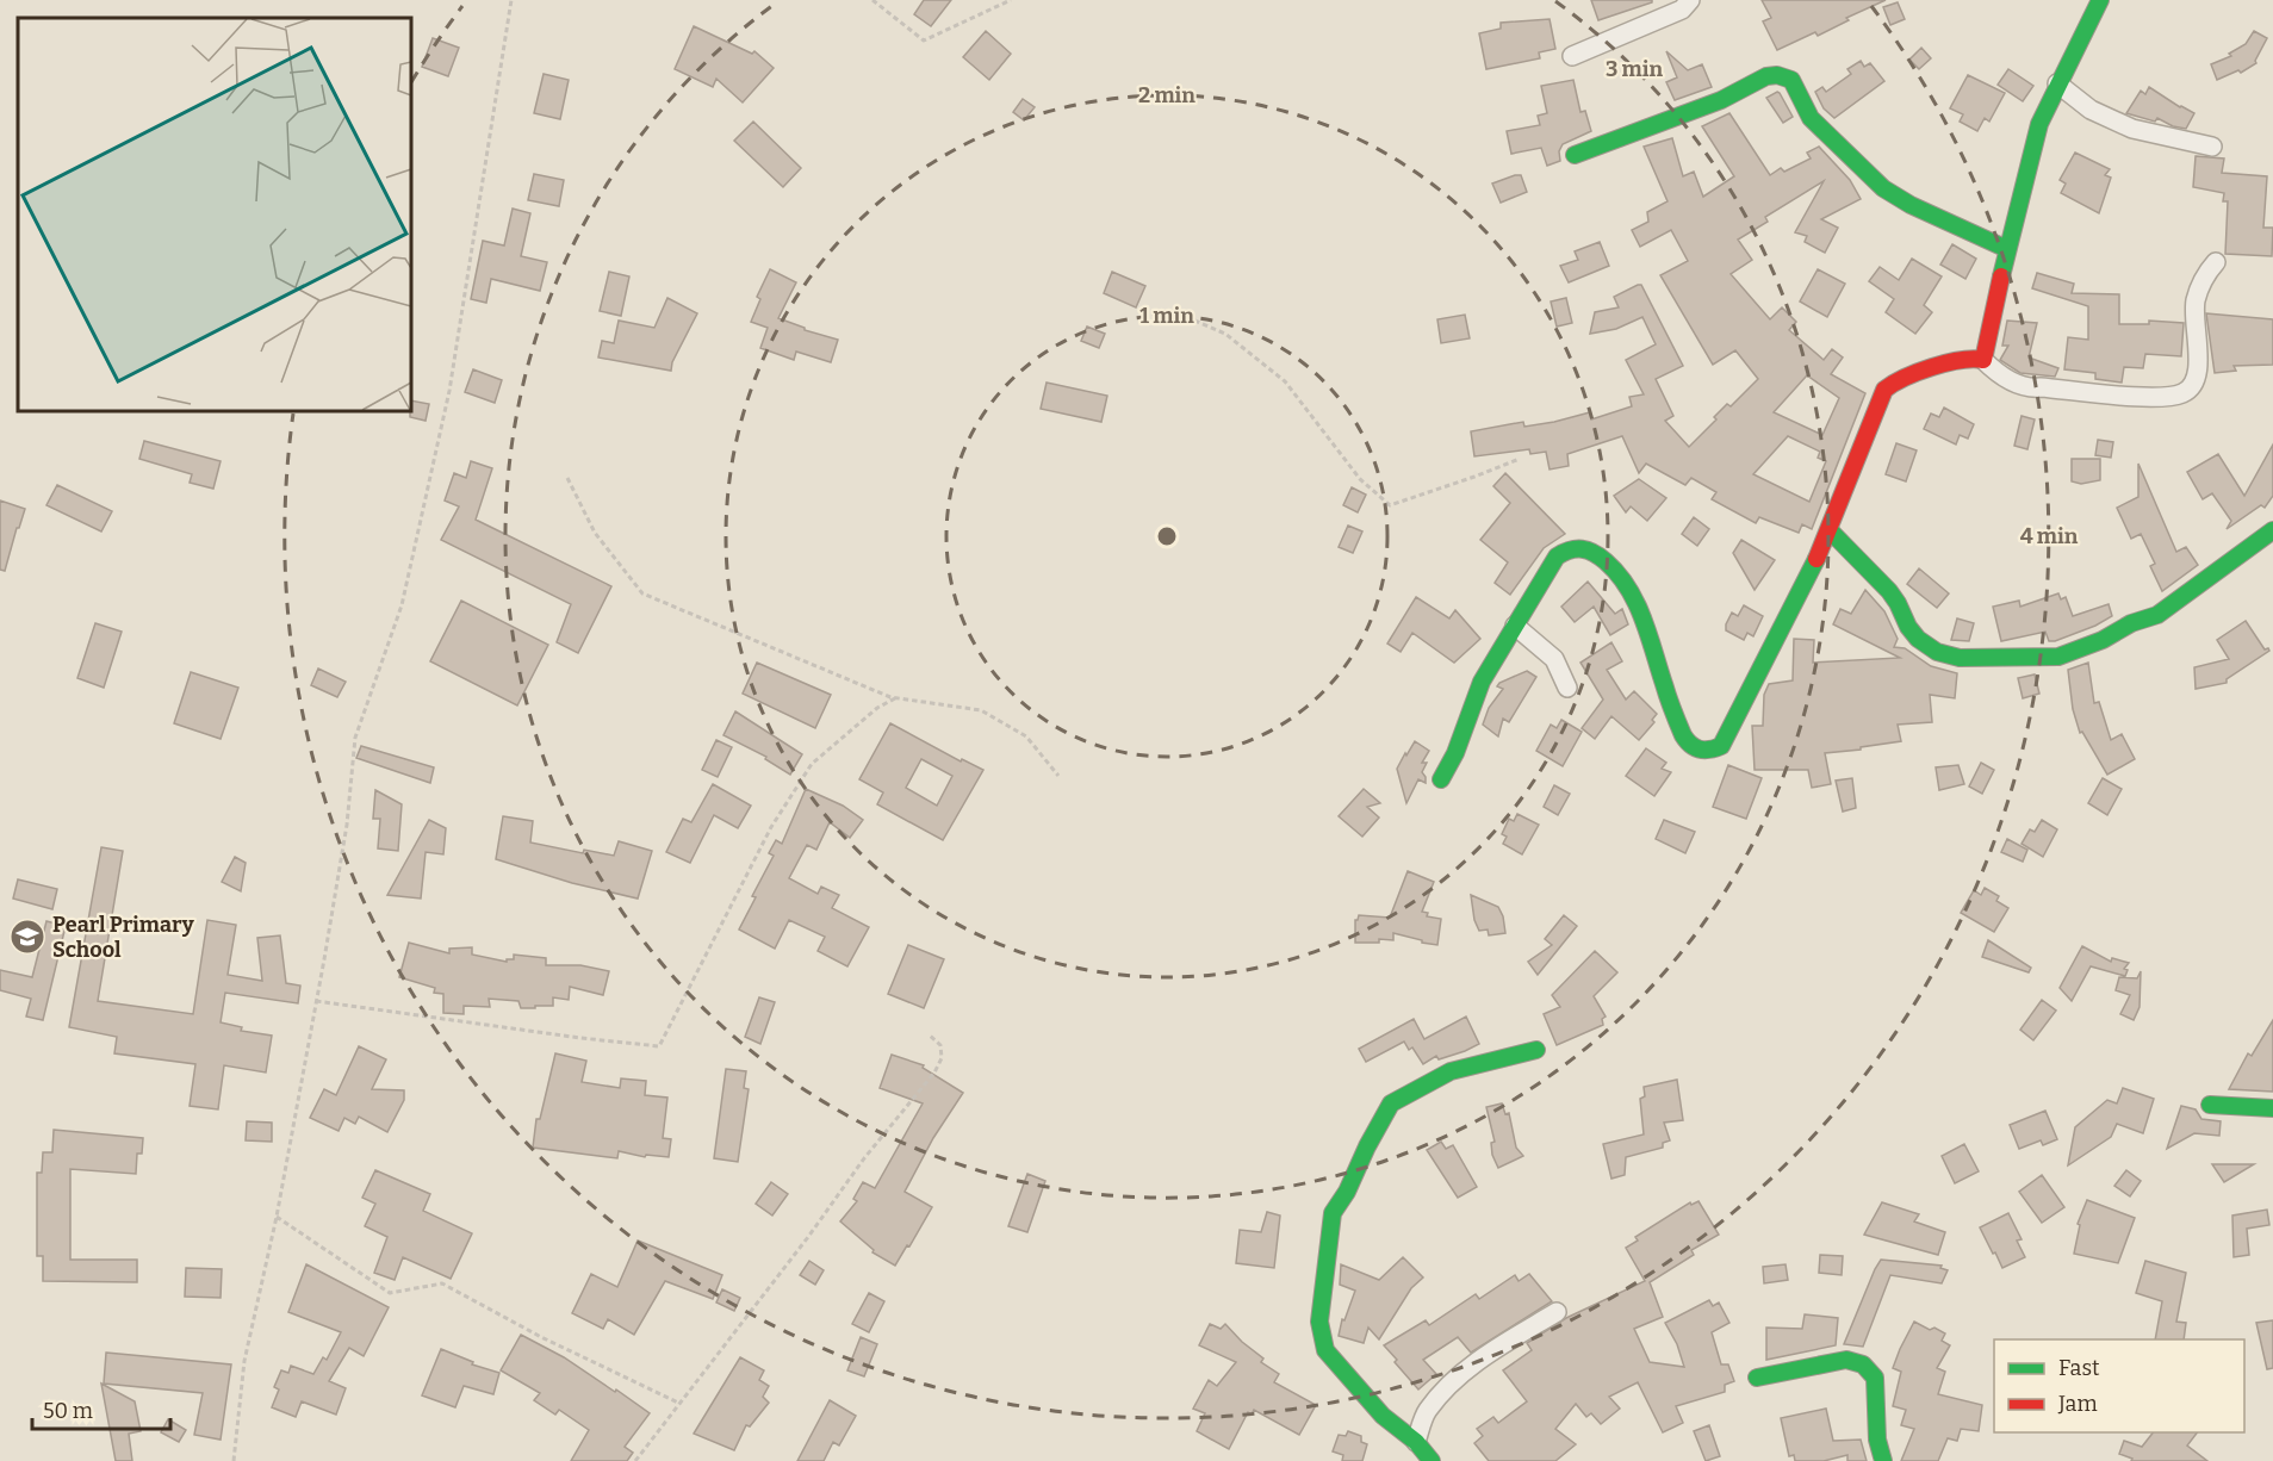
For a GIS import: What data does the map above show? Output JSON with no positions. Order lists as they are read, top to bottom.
{
  "places": {
    "school or university": ["Pearl Primary School"]
  },
  "legend": ["Fast", "Jam"],
  "scale_bar": "50 m",
  "rings": [
    "3 min",
    "2 min",
    "1 min",
    "4 min"
  ]
}
